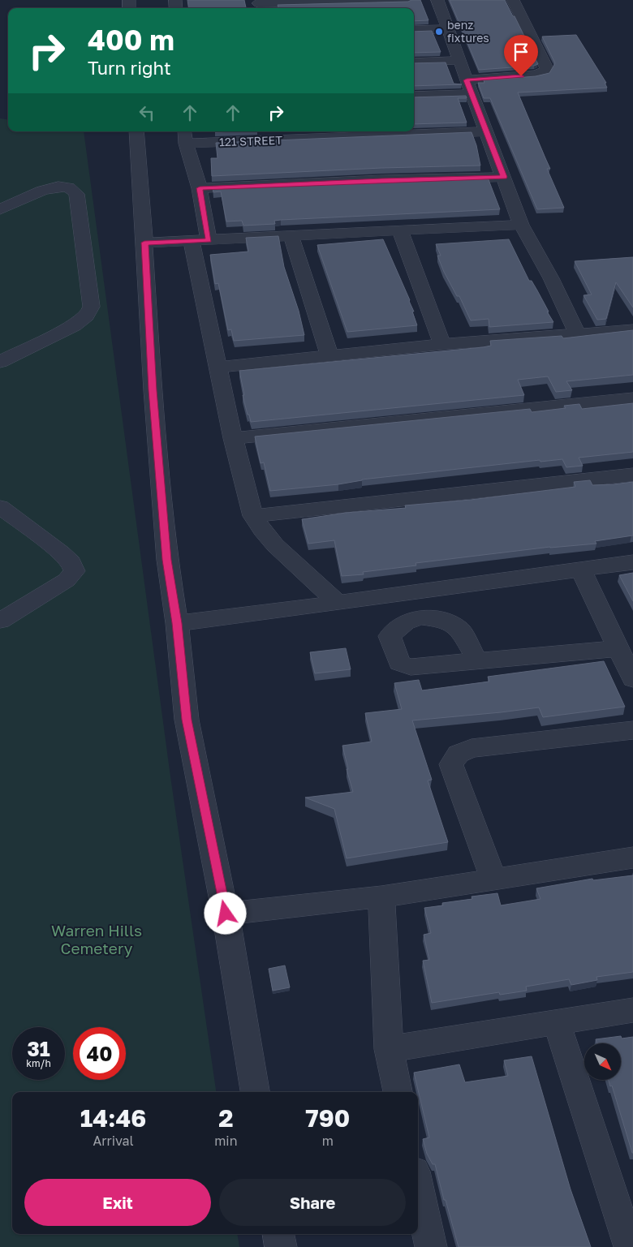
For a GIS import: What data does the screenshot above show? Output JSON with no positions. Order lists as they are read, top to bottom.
{
  "streets": {
    "street": ["121 STREET"]
  },
  "parks": ["Warren Hills Cemetery"],
  "places": ["benz fixtures"],
  "north": "bottom right",
  "page": {
    "turn": ["400 m", "Turn right"],
    "speed": "31 km/h",
    "limit": "40",
    "eta": [
      "14:46",
      "Arrival",
      "2",
      "min",
      "790",
      "m"
    ],
    "buttons": ["Exit", "Share"]
  }
}
